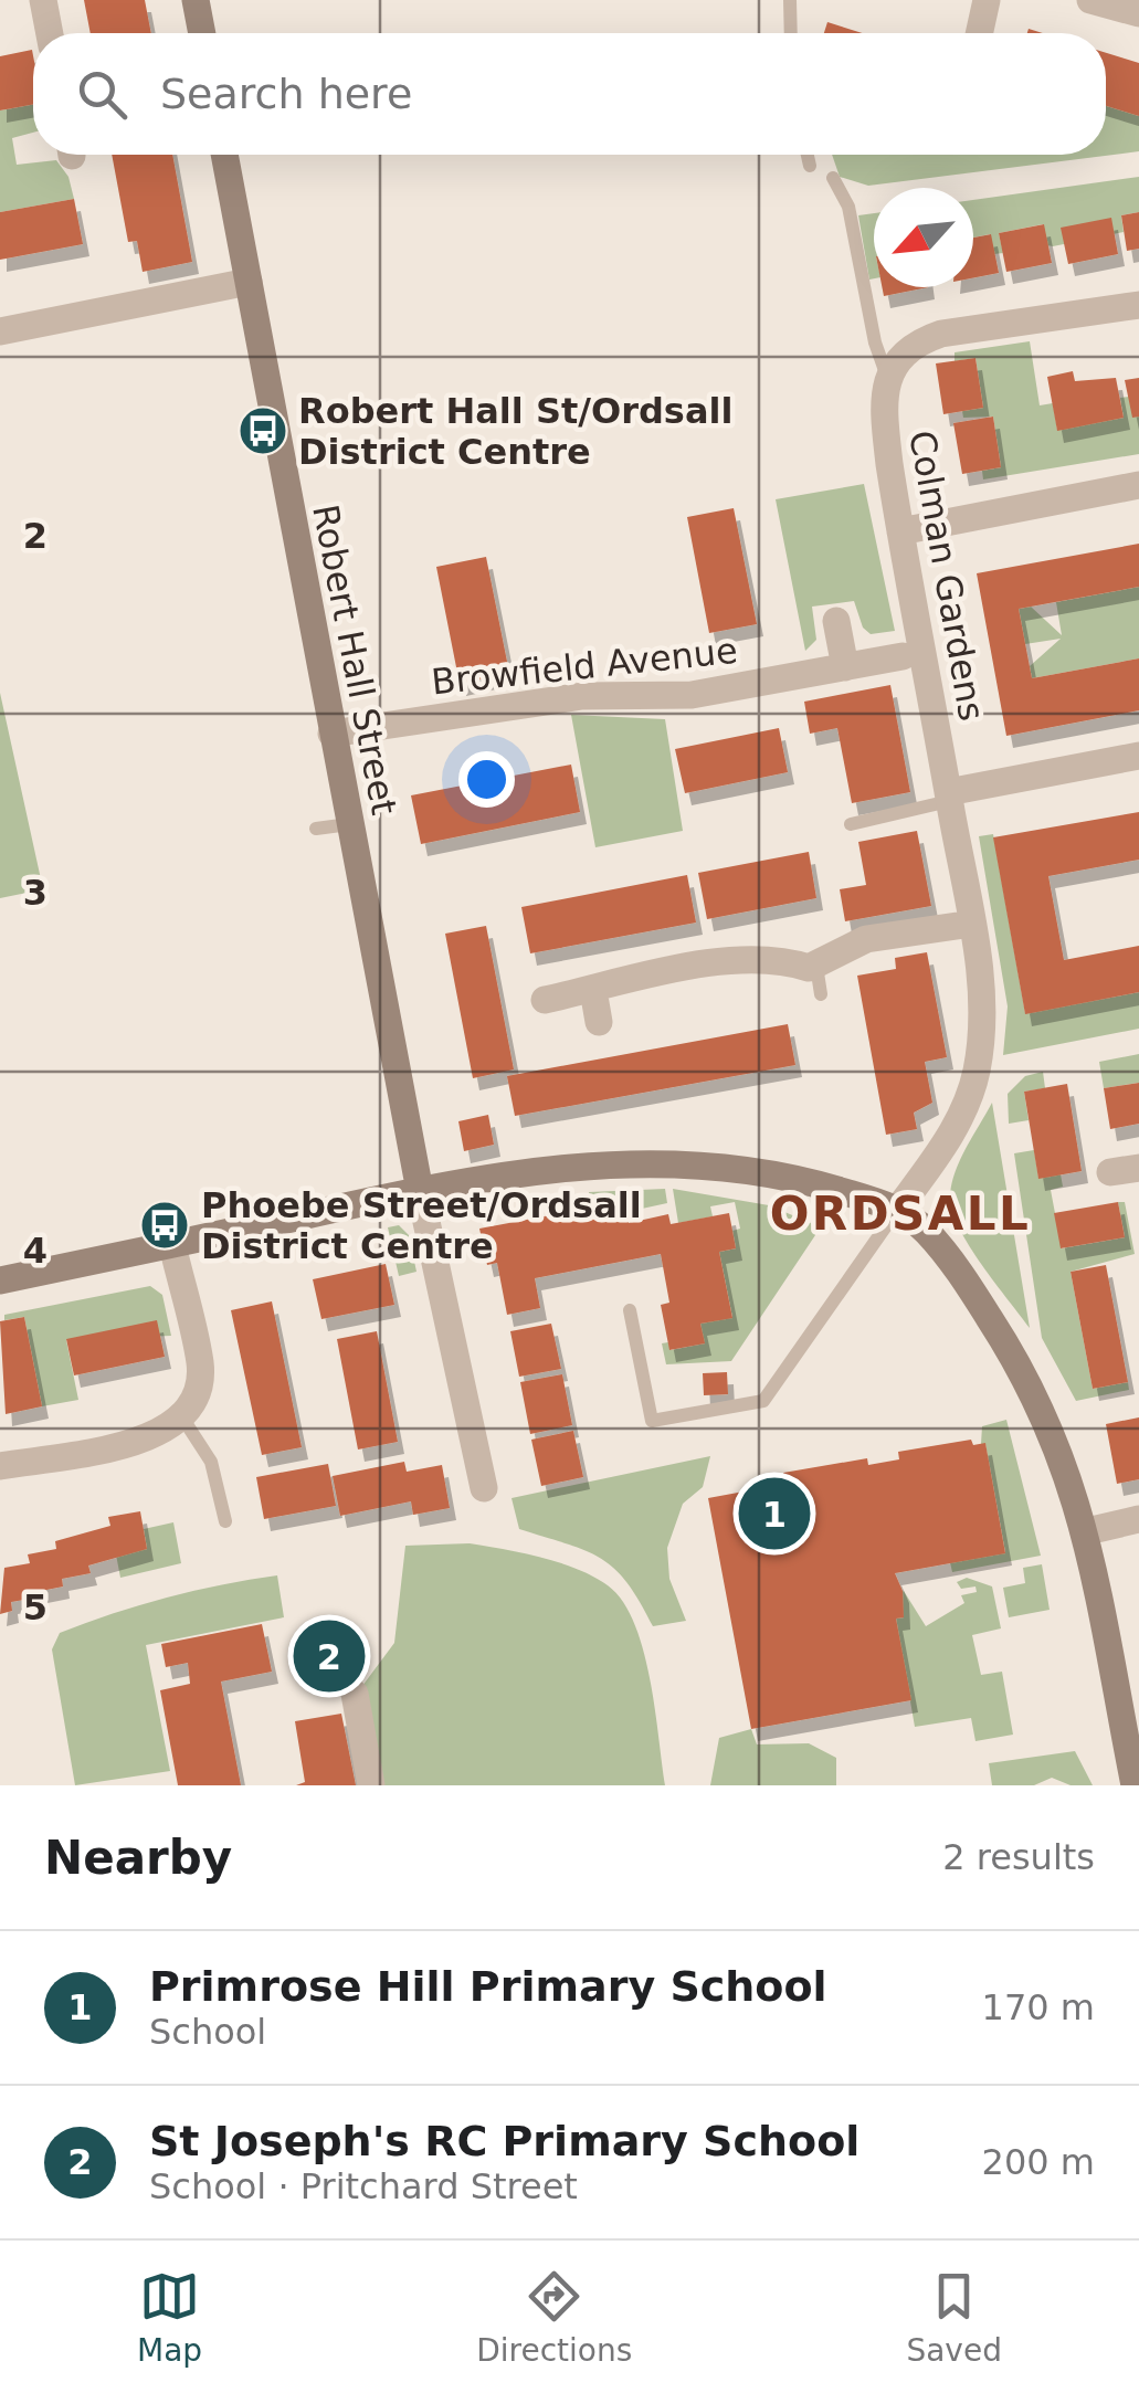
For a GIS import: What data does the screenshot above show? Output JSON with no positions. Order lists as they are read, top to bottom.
{
  "streets": {
    "street": ["Colman Gardens", "Robert Hall Street", "Browfield Avenue"]
  },
  "crossings": [
    ["Robert Hall Street", "Browfield Avenue"]
  ],
  "districts": ["ORDSALL"],
  "places": {
    "bus stop": ["Robert Hall St/Ordsall District Centre", "Phoebe Street/Ordsall District Centre"]
  },
  "north": "bottom left",
  "page": {
    "search": "Search here",
    "pins": ["1", "2"],
    "heading": ["Nearby", "2 results"],
    "list": [
      {
        "mark": "1",
        "name": "Primrose Hill Primary School",
        "note": "School",
        "value": "170 m"
      },
      {
        "mark": "2",
        "name": "St Joseph's RC Primary School",
        "note": "School · Pritchard Street",
        "value": "200 m"
      }
    ],
    "nav": ["Map", "Directions", "Saved"]
  },
  "grid": {
    "rows": [
      "2",
      "3",
      "4",
      "5"
    ]
  }
}
